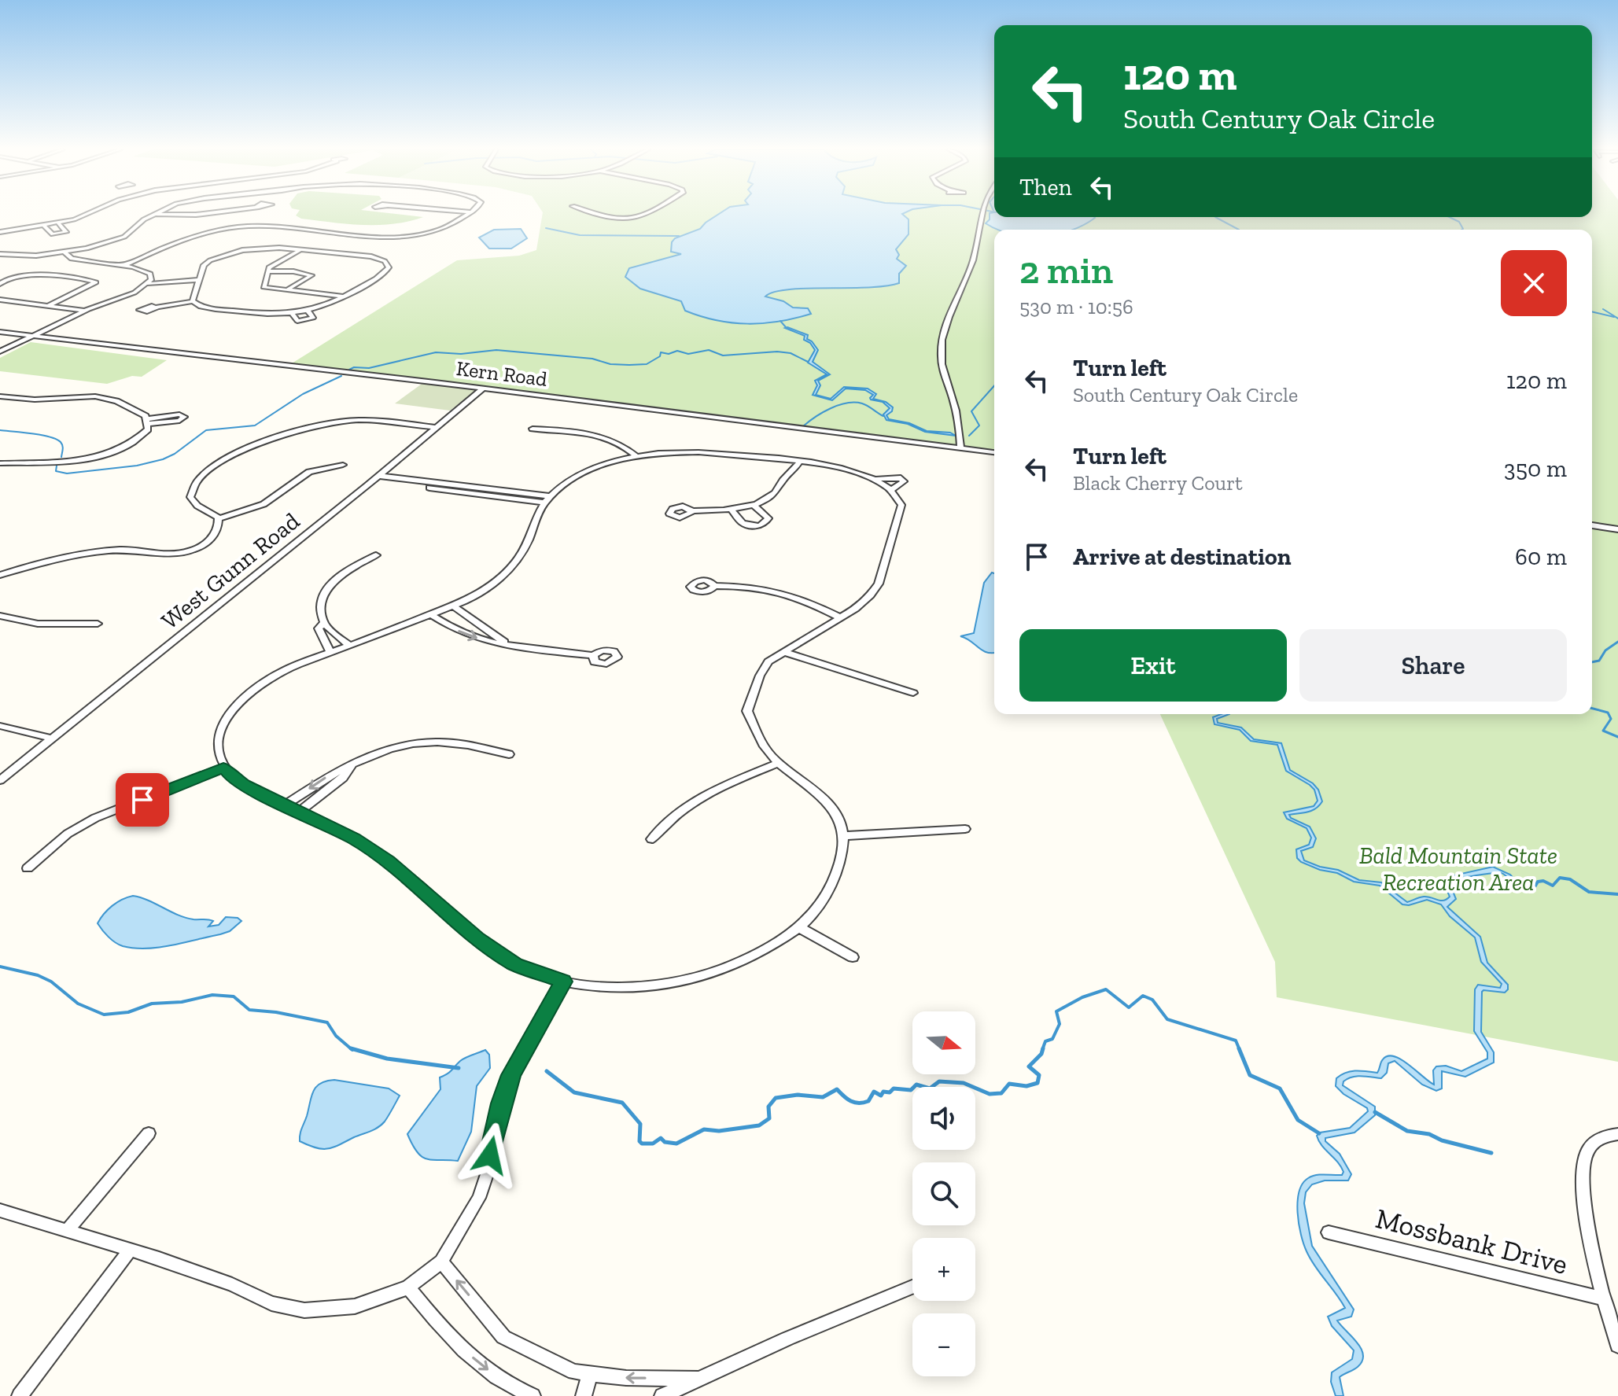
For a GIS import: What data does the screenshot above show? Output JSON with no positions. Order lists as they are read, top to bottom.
{
  "streets": {
    "street": ["Kern Road", "West Gunn Road", "Mossbank Drive"]
  },
  "crossings": [
    ["Kern Road", "West Gunn Road"]
  ],
  "parks": ["Bald Mountain State Recreation Area"],
  "north": "right",
  "page": {
    "turn": ["120 m", "South Century Oak Circle"],
    "then": "Then",
    "heading": ["2 min", "530 m · 10:56"],
    "list": [
      {
        "name": "Turn left",
        "note": "South Century Oak Circle",
        "value": "120 m"
      },
      {
        "name": "Turn left",
        "note": "Black Cherry Court",
        "value": "350 m"
      },
      {
        "name": "Arrive at destination",
        "value": "60 m"
      }
    ],
    "buttons": ["Exit", "Share"],
    "map_buttons": ["+", "−"]
  }
}
